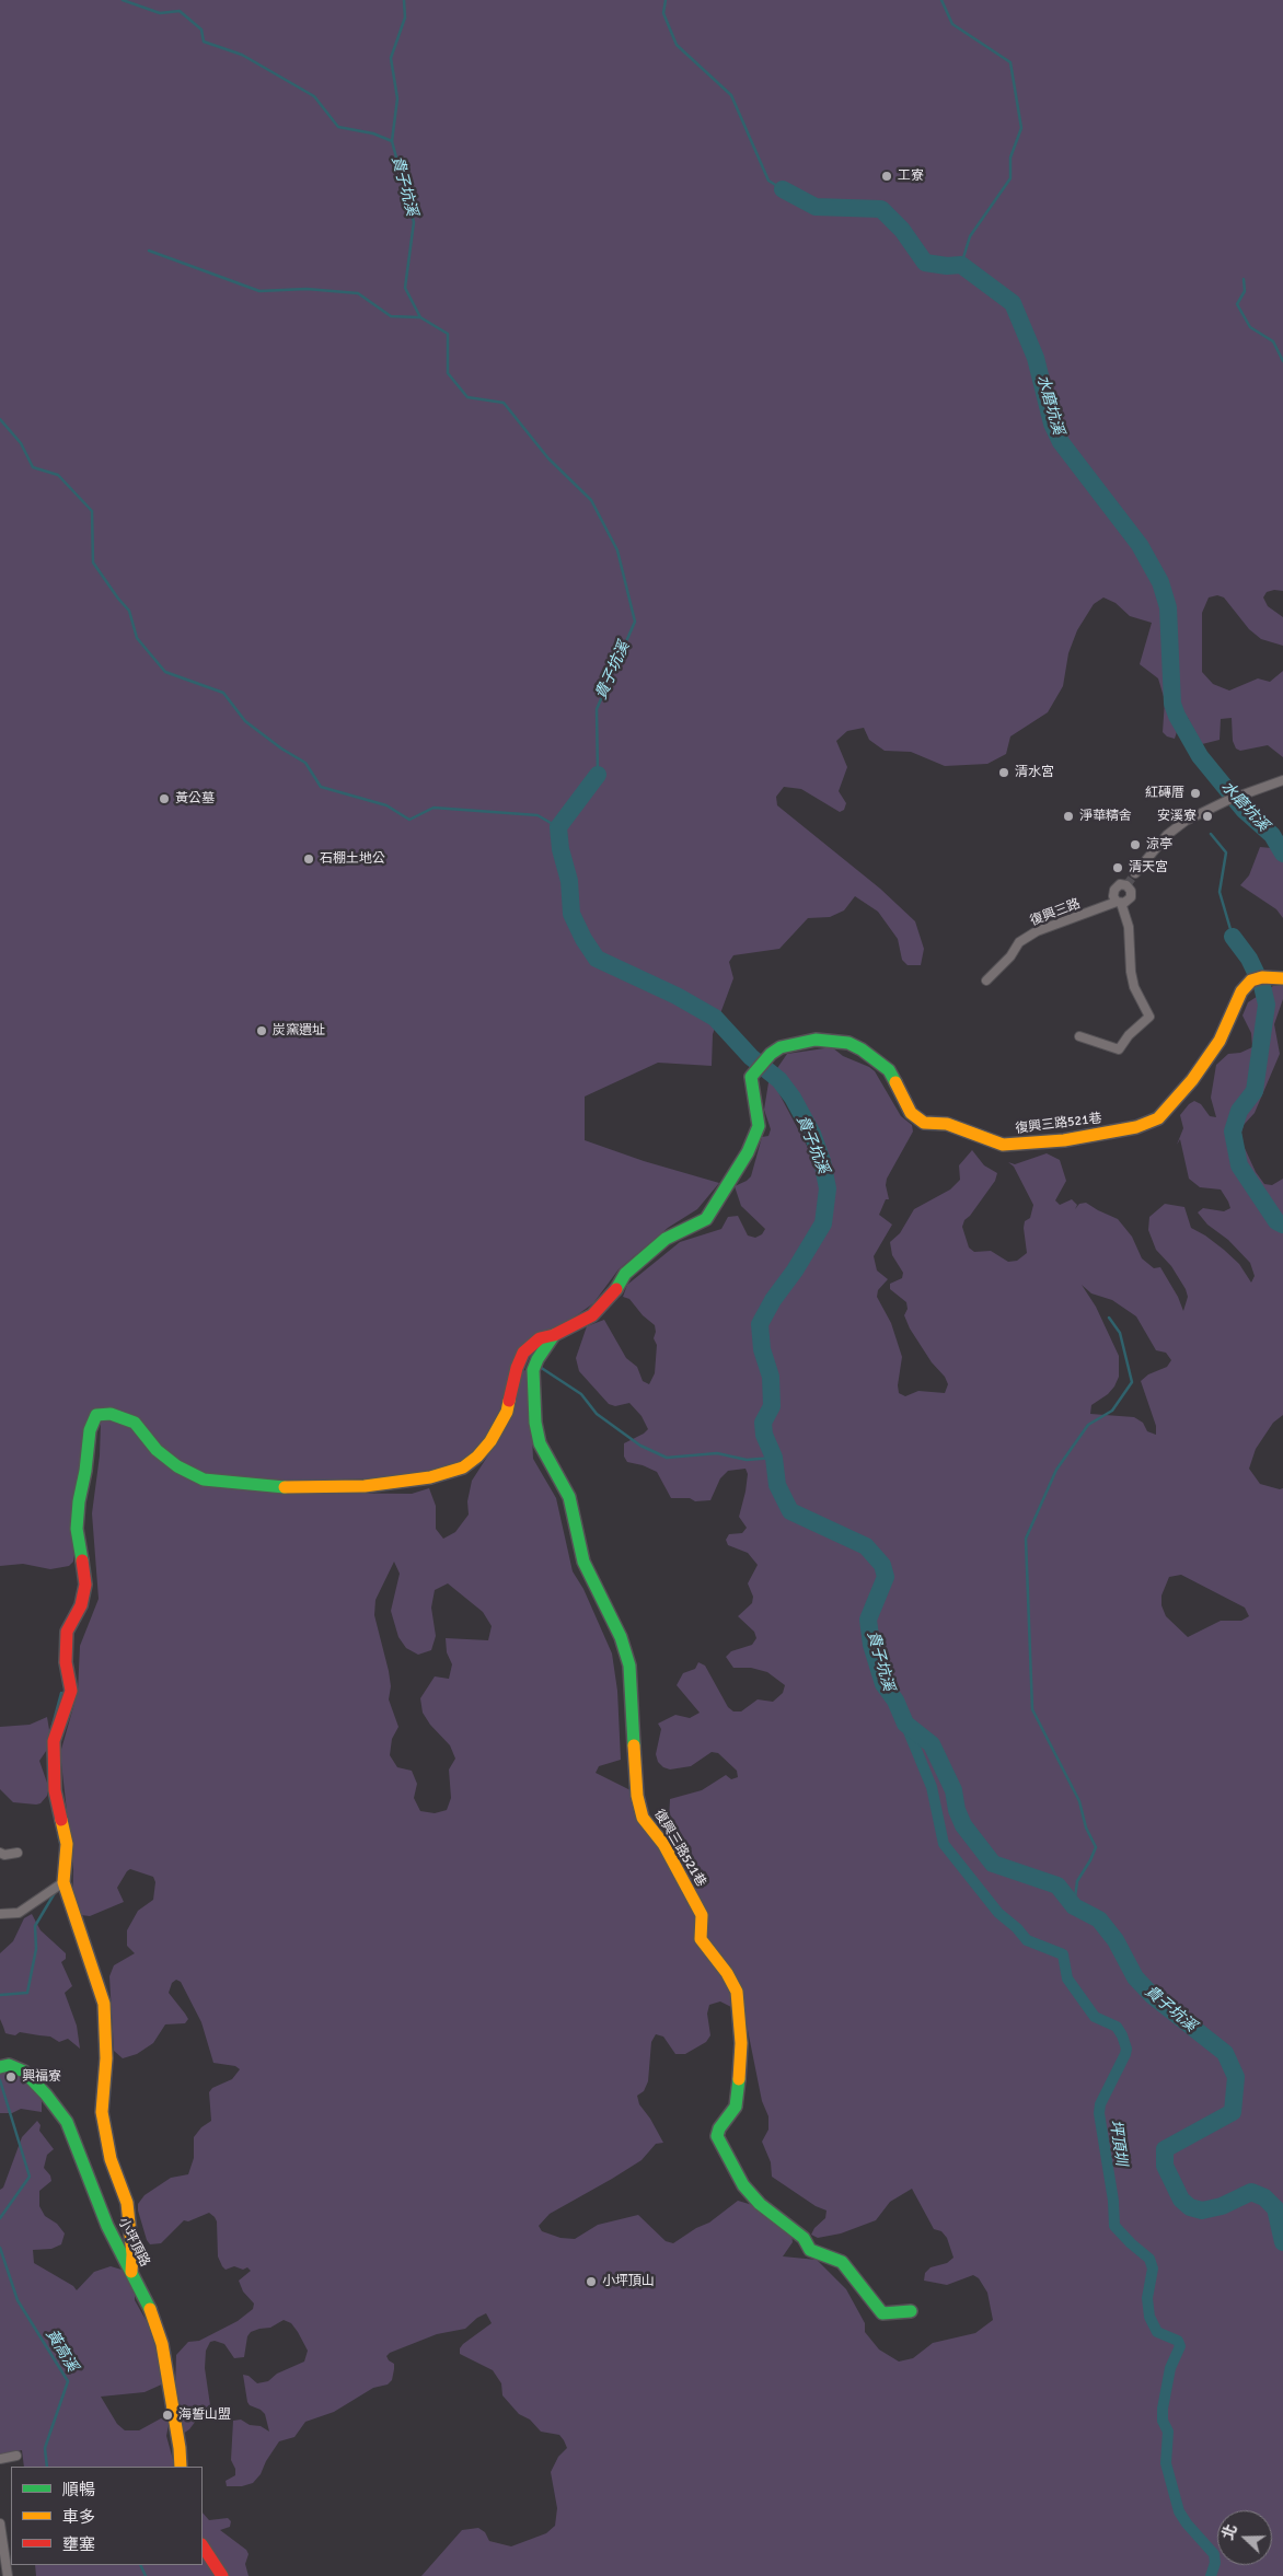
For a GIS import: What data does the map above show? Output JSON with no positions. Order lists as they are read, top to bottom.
{
  "streets": {
    "street": ["復興三路", "復興三路521巷", "小坪頂路"]
  },
  "water": [
    "貴子坑溪",
    "水磨坑溪",
    "坪頂圳",
    "黃高溪"
  ],
  "places": [
    "工寮",
    "清水宮",
    "紅磚厝",
    "黃公墓",
    "淨華精舍",
    "安溪寮",
    "涼亭",
    "石棚土地公",
    "清天宮",
    "炭窯遺址",
    "興福寮",
    "小坪頂山",
    "海誓山盟"
  ],
  "legend": ["順暢", "車多", "壅塞"],
  "north": "left"
}
